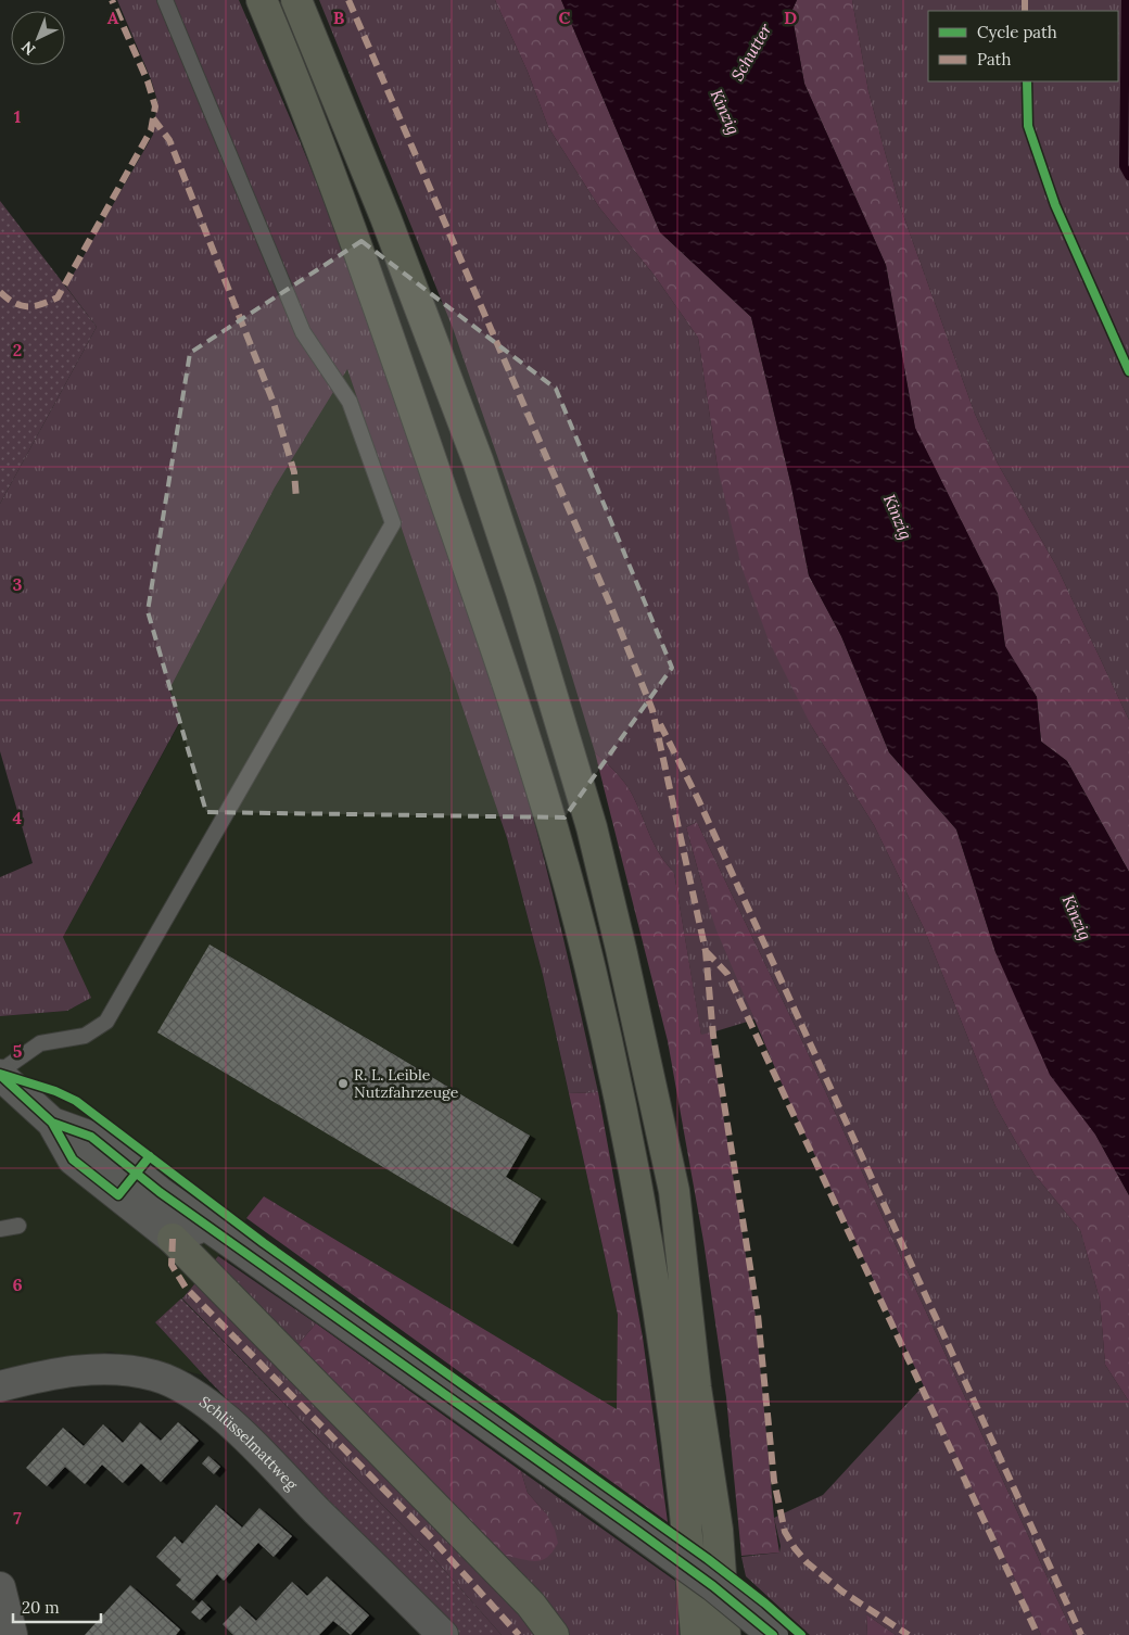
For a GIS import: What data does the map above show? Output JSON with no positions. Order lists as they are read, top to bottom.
{
  "streets": {
    "street": ["Schlüsselmattweg"]
  },
  "water": ["Schutter", "Kinzig"],
  "places": ["R. L. Leible Nutzfahrzeuge"],
  "legend": ["Cycle path", "Path"],
  "scale_bar": "20 m",
  "north": "bottom left",
  "grid": {
    "columns": [
      "A",
      "B",
      "C",
      "D"
    ],
    "rows": [
      "1",
      "2",
      "3",
      "4",
      "5",
      "6",
      "7"
    ]
  }
}
